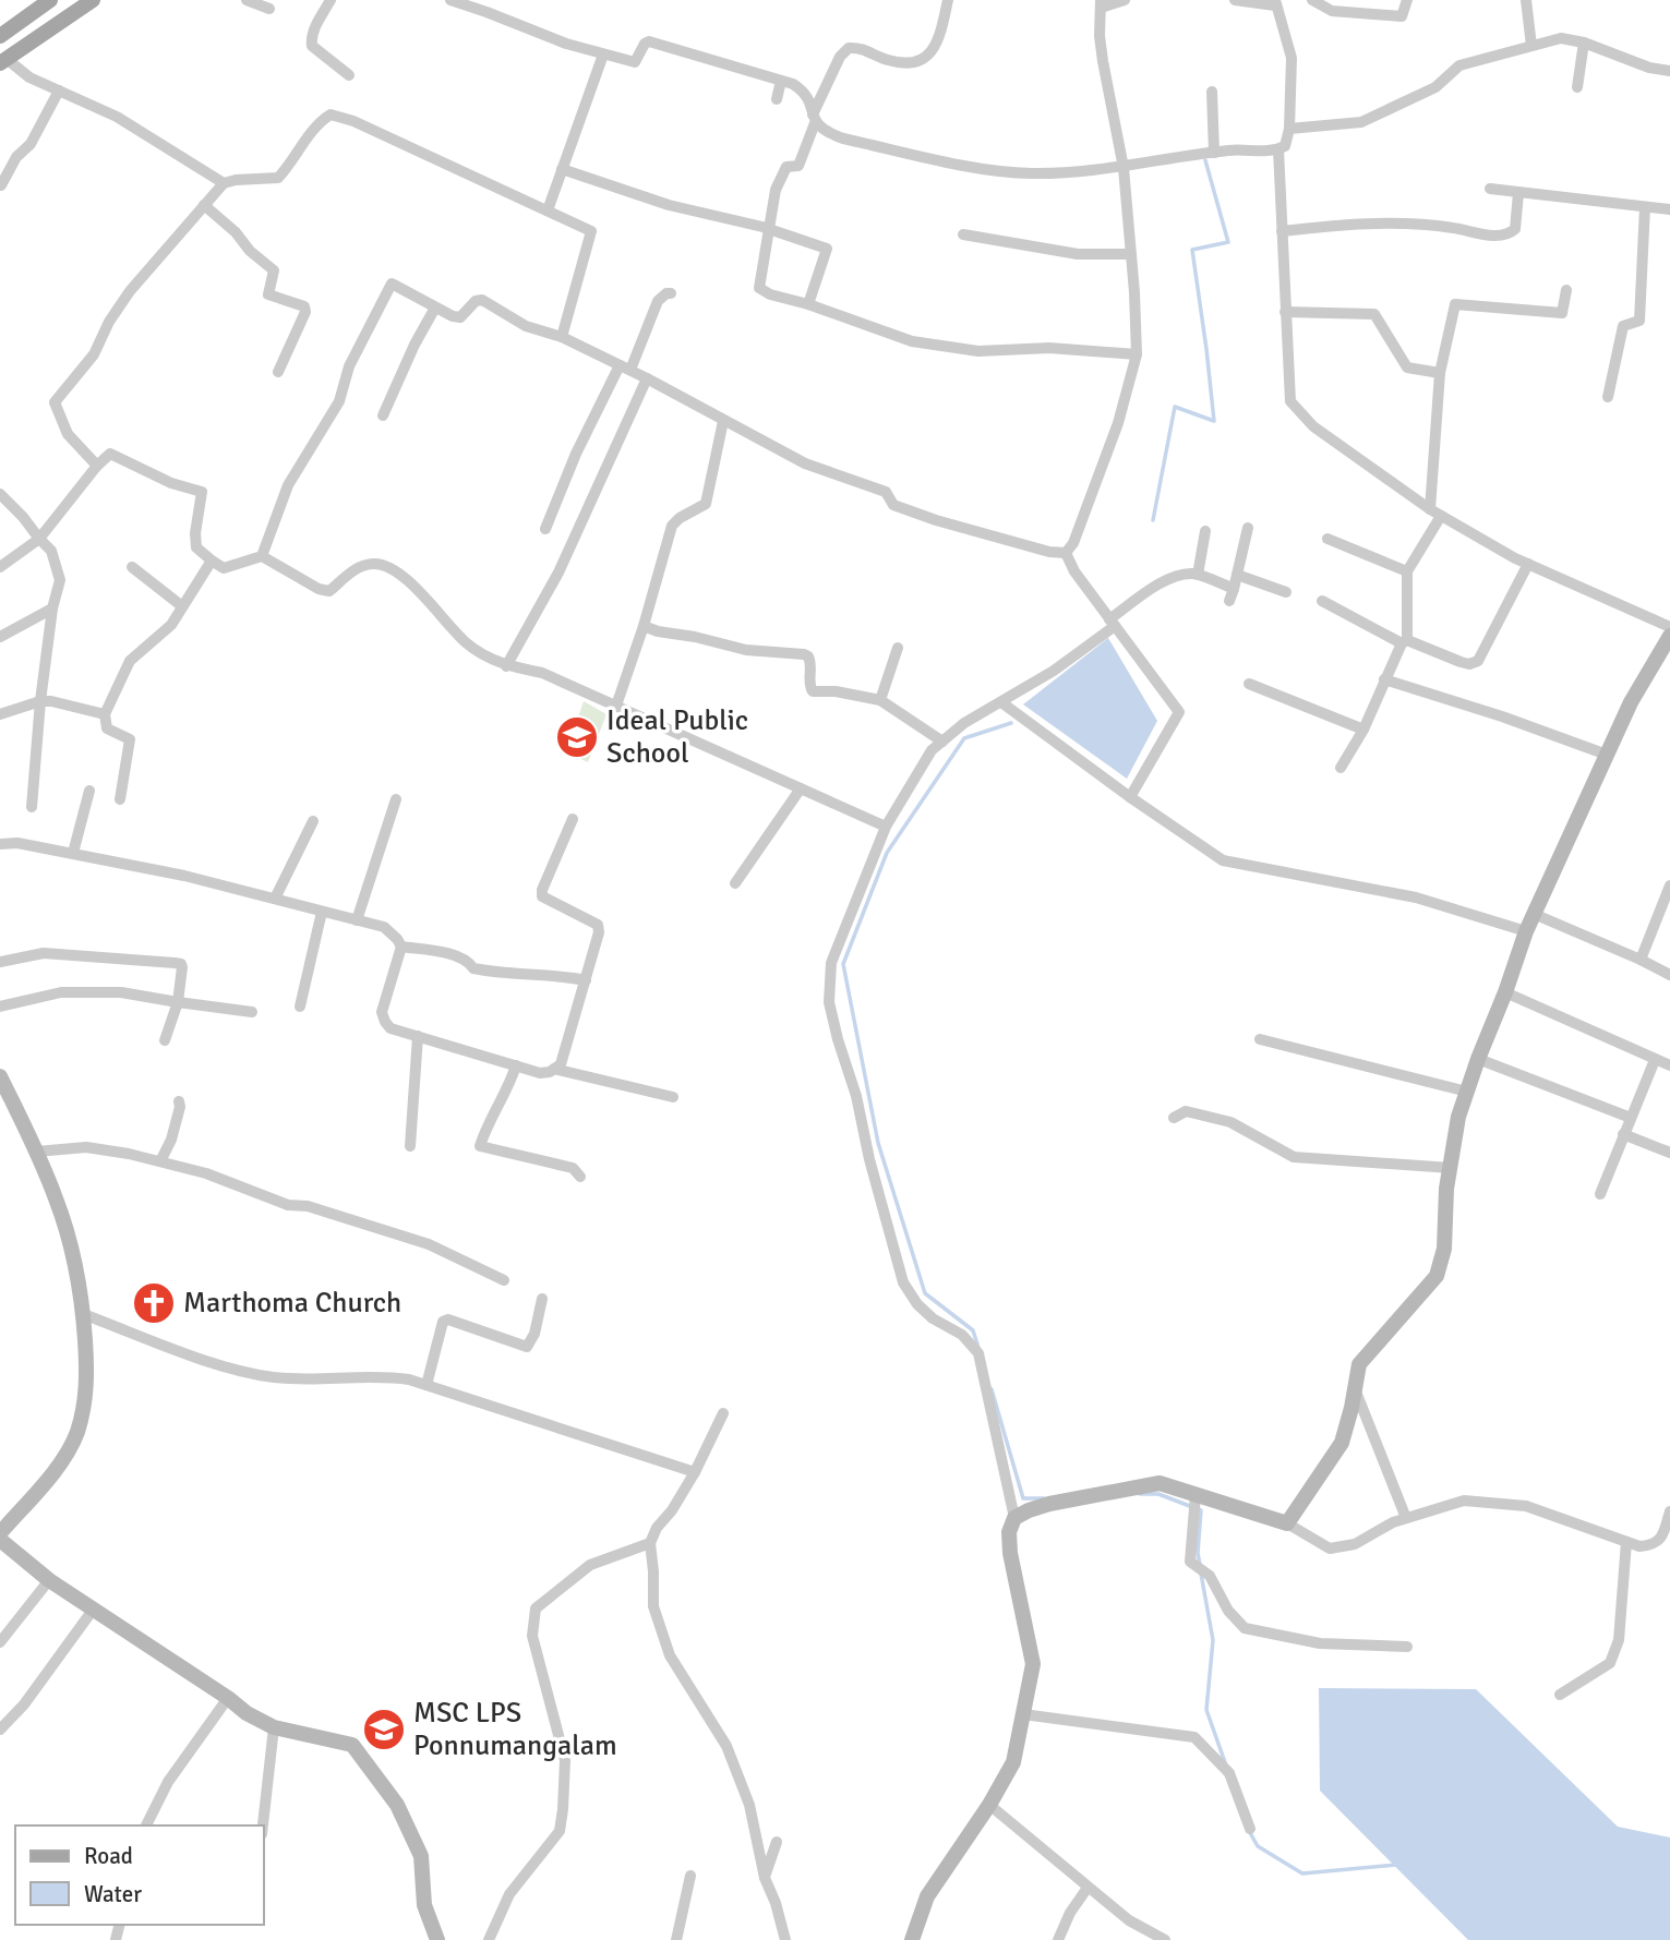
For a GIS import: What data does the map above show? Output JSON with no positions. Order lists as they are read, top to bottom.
{
  "places": {
    "school or university": ["Ideal Public School", "MSC LPS Ponnumangalam"],
    "church": ["Marthoma Church"]
  },
  "legend": ["Road", "Water"]
}
